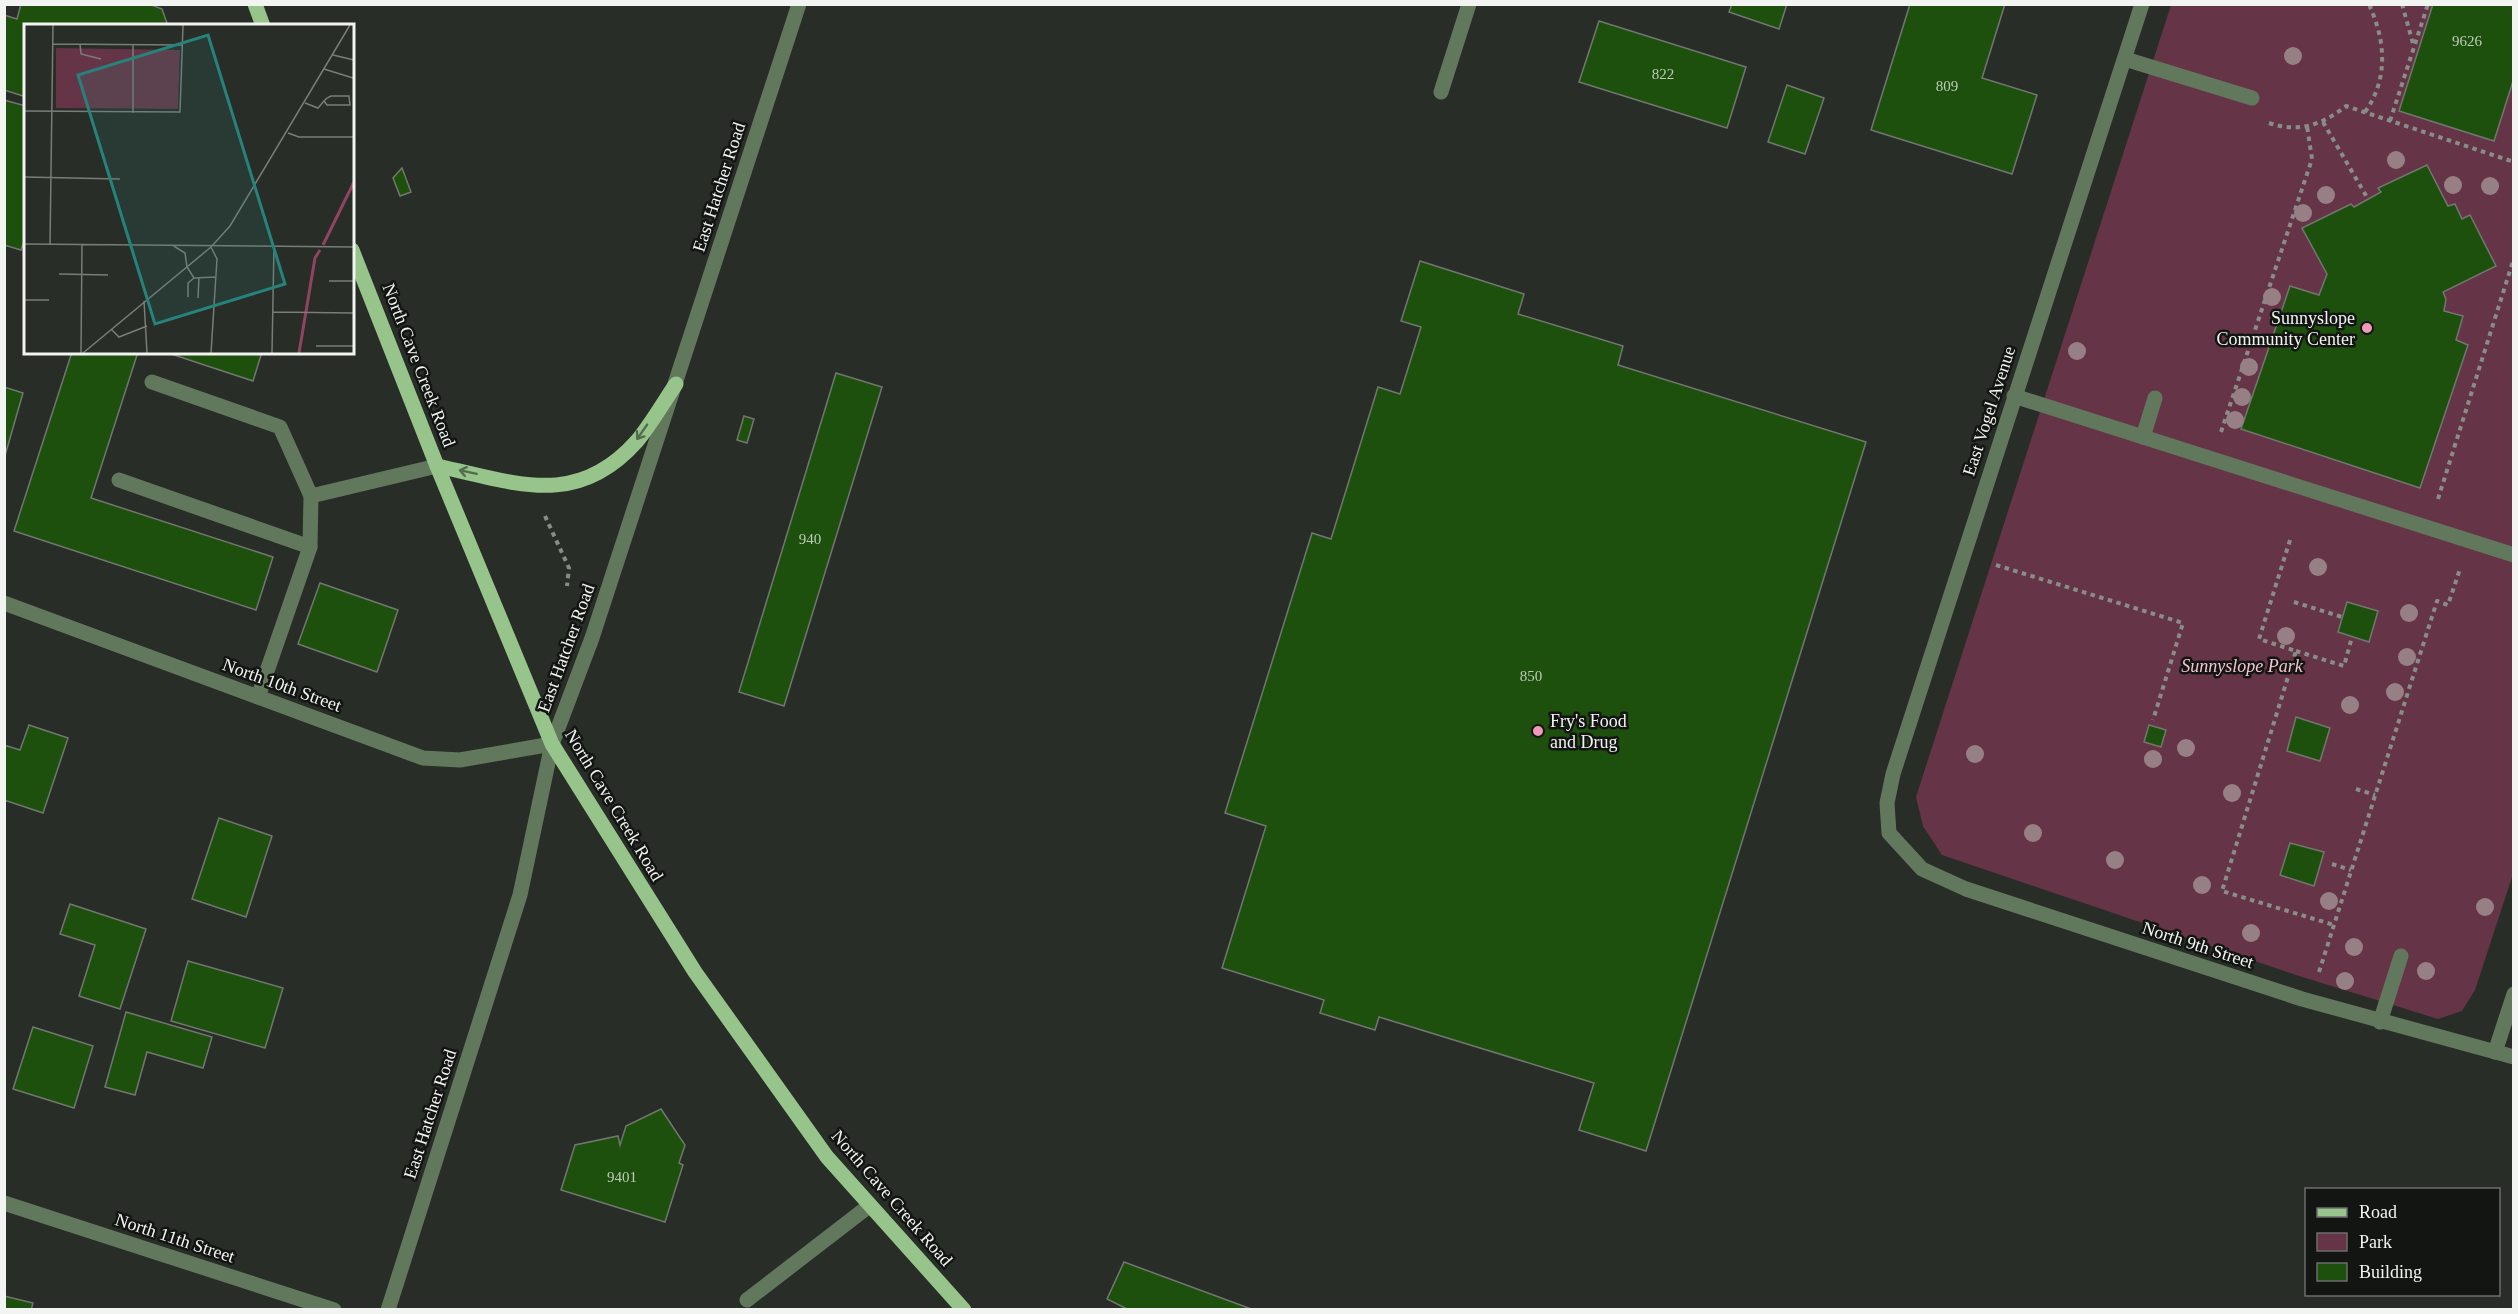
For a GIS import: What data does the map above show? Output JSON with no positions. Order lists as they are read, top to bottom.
{
  "streets": {
    "main road": ["North Cave Creek Road"],
    "street": [
      "East Hatcher Road",
      "East Vogel Avenue",
      "North 10th Street",
      "North 9th Street",
      "North 11th Street"
    ]
  },
  "crossings": [
    ["East Hatcher Road", "North Cave Creek Road"],
    ["East Hatcher Road", "North 10th Street"],
    ["North Cave Creek Road", "North 10th Street"],
    ["East Vogel Avenue", "North 9th Street"]
  ],
  "parks": ["Sunnyslope Park"],
  "places": ["Sunnyslope Community Center", "Fry's Food and Drug"],
  "house_numbers": [
    "9626",
    "822",
    "809",
    "940",
    "850",
    "9401"
  ],
  "legend": ["Road", "Park", "Building"]
}
